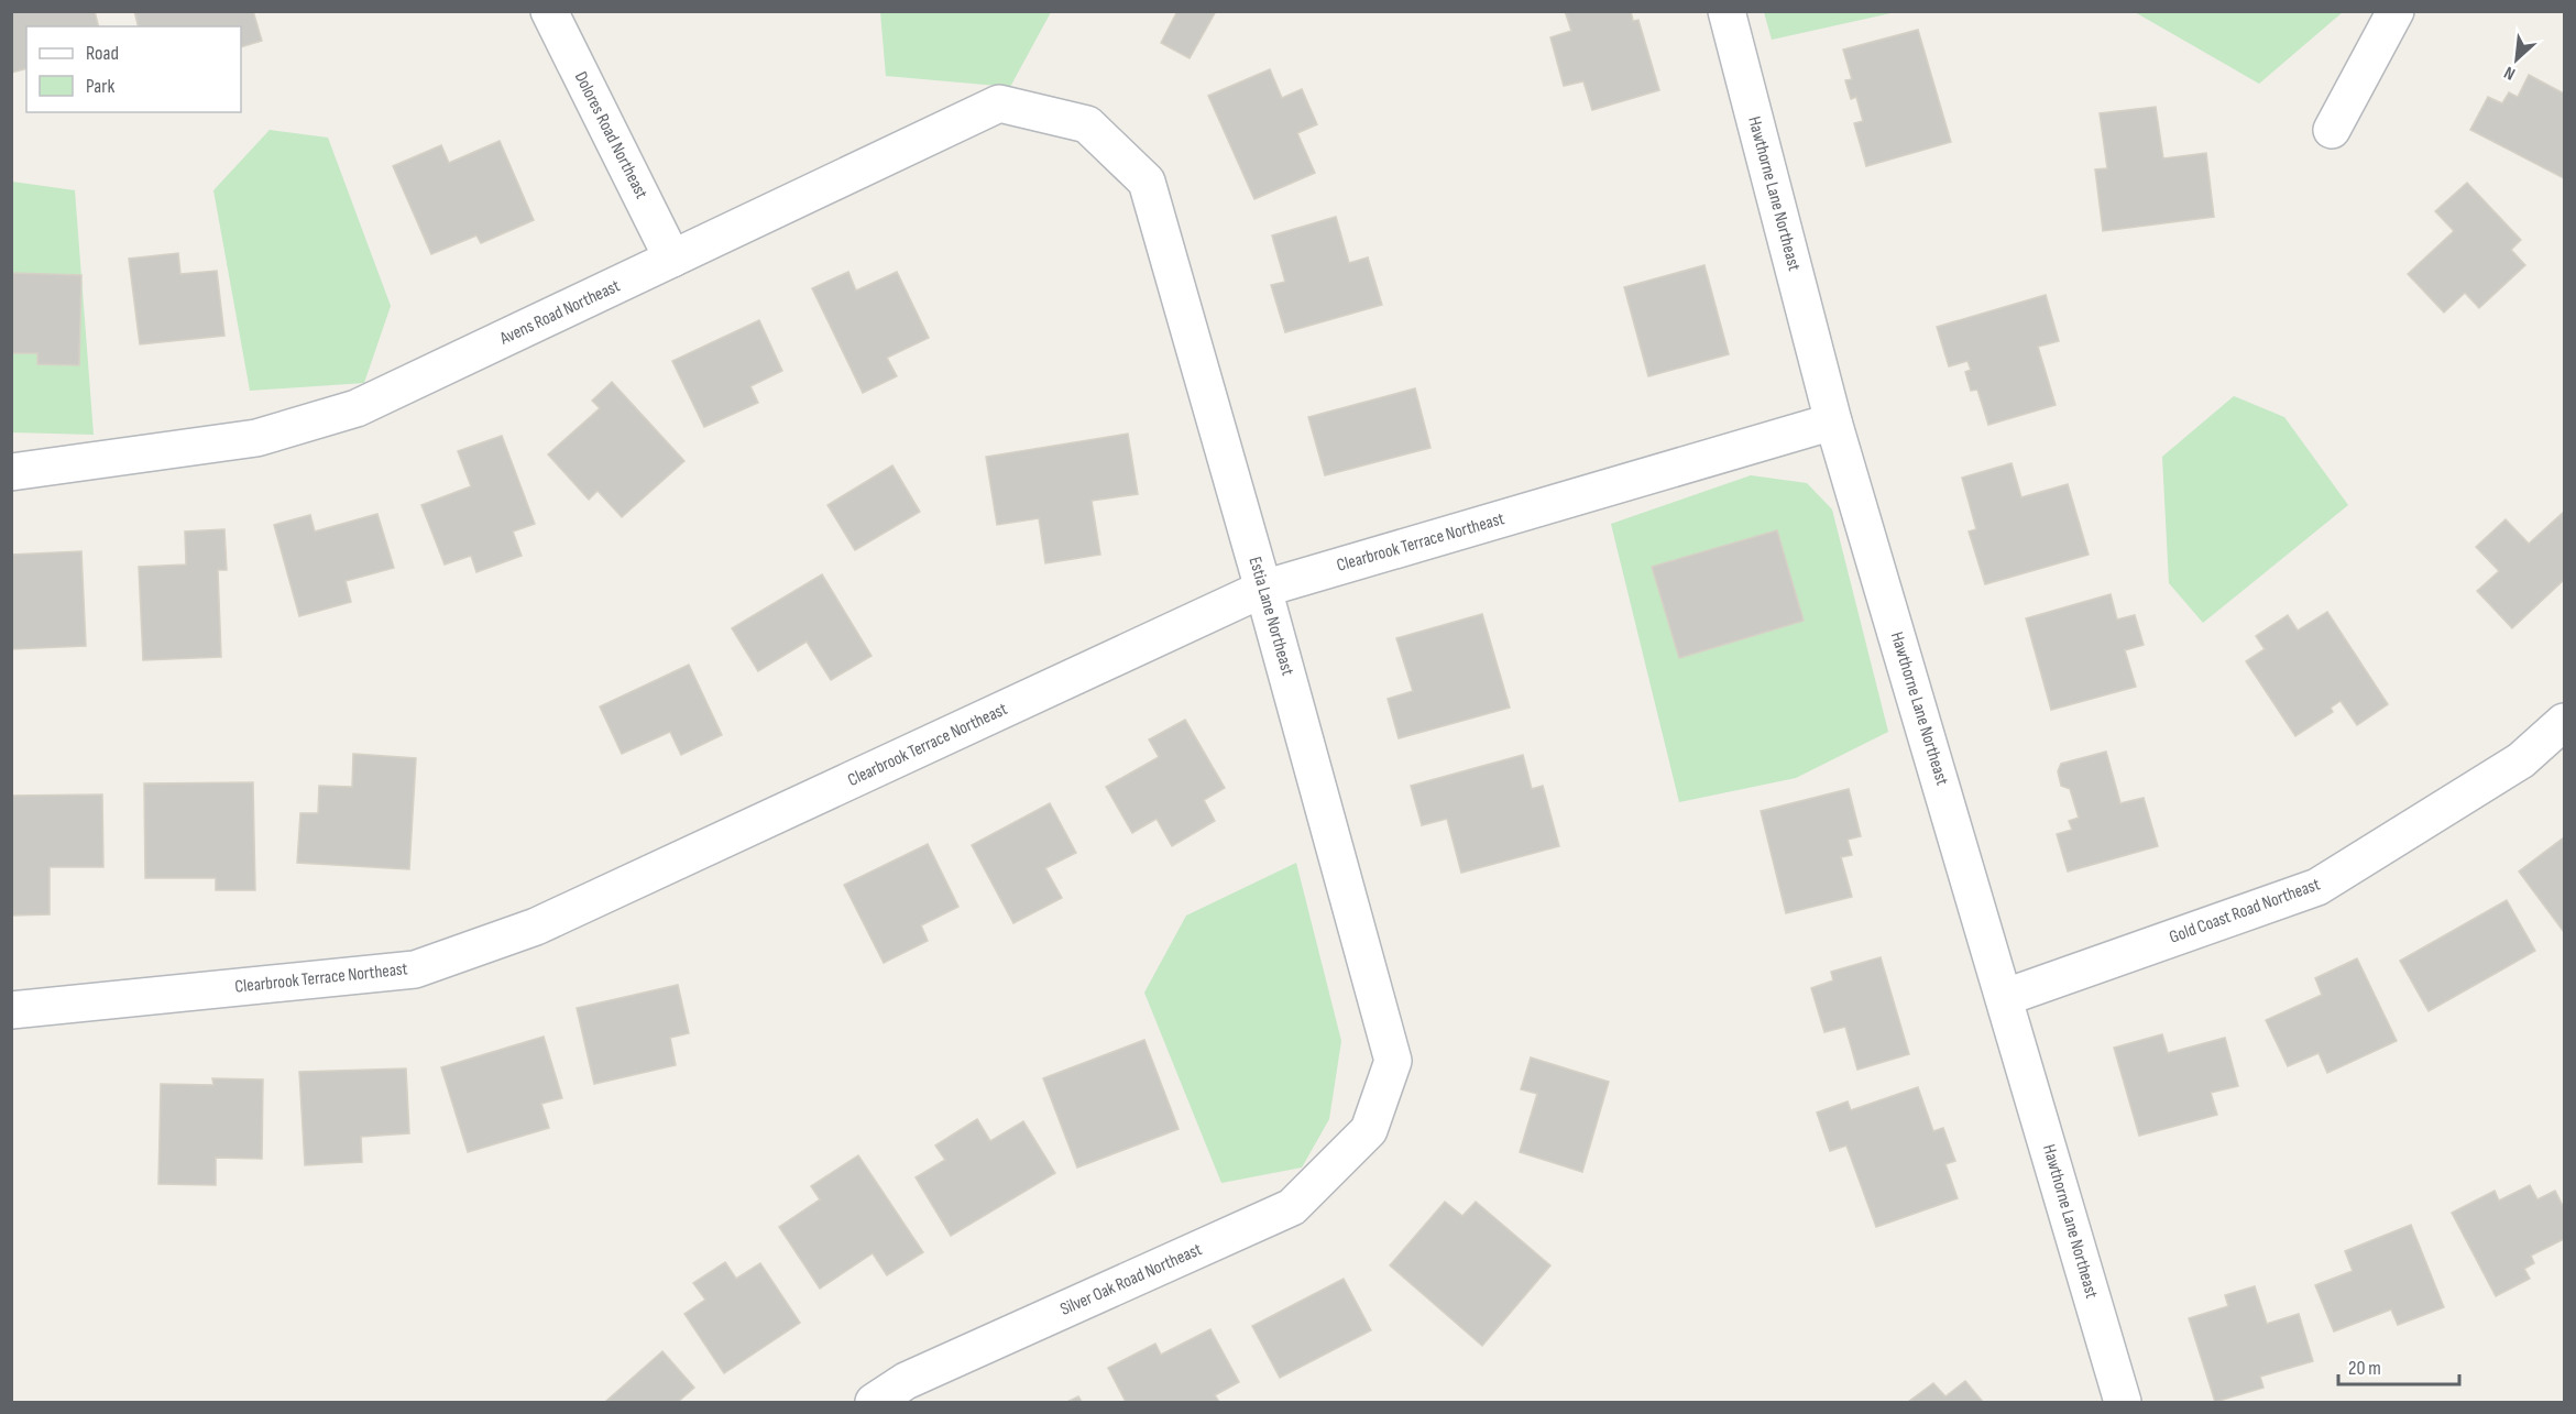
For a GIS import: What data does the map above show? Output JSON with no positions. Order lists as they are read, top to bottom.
{
  "streets": {
    "street": [
      "Dolores Road Northeast",
      "Hawthorne Lane Northeast",
      "Avens Road Northeast",
      "Clearbrook Terrace Northeast",
      "Estia Lane Northeast",
      "Gold Coast Road Northeast",
      "Silver Oak Road Northeast"
    ]
  },
  "crossings": [
    ["Dolores Road Northeast", "Avens Road Northeast"],
    ["Hawthorne Lane Northeast", "Clearbrook Terrace Northeast"],
    ["Hawthorne Lane Northeast", "Gold Coast Road Northeast"],
    ["Avens Road Northeast", "Estia Lane Northeast"],
    ["Clearbrook Terrace Northeast", "Estia Lane Northeast"],
    ["Estia Lane Northeast", "Silver Oak Road Northeast"]
  ],
  "legend": ["Road", "Park"],
  "scale_bar": "20 m",
  "north": "bottom left"
}
